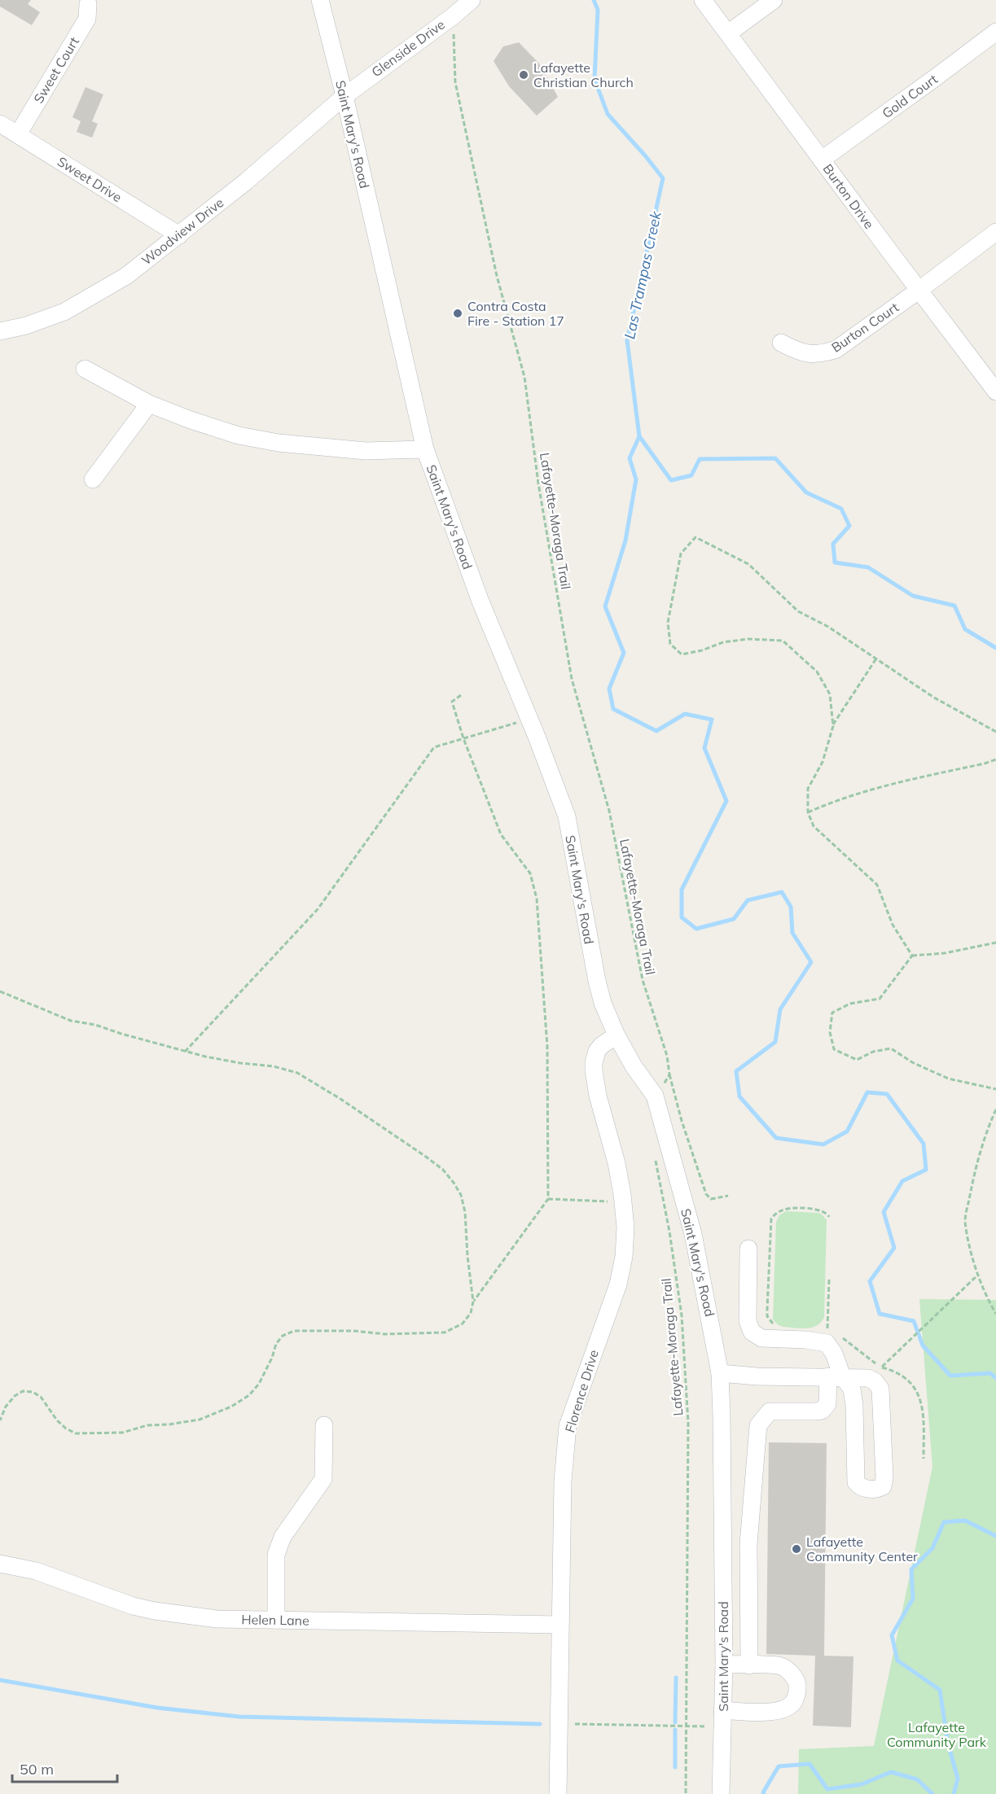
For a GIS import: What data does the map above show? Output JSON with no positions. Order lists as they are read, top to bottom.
{
  "streets": {
    "street": [
      "Glenside Drive",
      "Sweet Court",
      "Gold Court",
      "Saint Mary's Road",
      "Sweet Drive",
      "Burton Drive",
      "Woodview Drive",
      "Burton Court",
      "Florence Drive",
      "Helen Lane"
    ],
    "path": ["Lafayette-Moraga Trail"]
  },
  "crossings": [
    ["Glenside Drive", "Saint Mary's Road"],
    ["Glenside Drive", "Woodview Drive"],
    ["Sweet Court", "Sweet Drive"],
    ["Gold Court", "Burton Drive"],
    ["Saint Mary's Road", "Woodview Drive"],
    ["Saint Mary's Road", "Florence Drive"],
    ["Sweet Drive", "Woodview Drive"],
    ["Burton Drive", "Burton Court"],
    ["Florence Drive", "Helen Lane"]
  ],
  "water": ["Las Trampas Creek"],
  "parks": ["Lafayette Community Park"],
  "places": ["Lafayette Christian Church", "Contra Costa Fire - Station 17", "Lafayette Community Center"],
  "scale_bar": "50 m"
}
